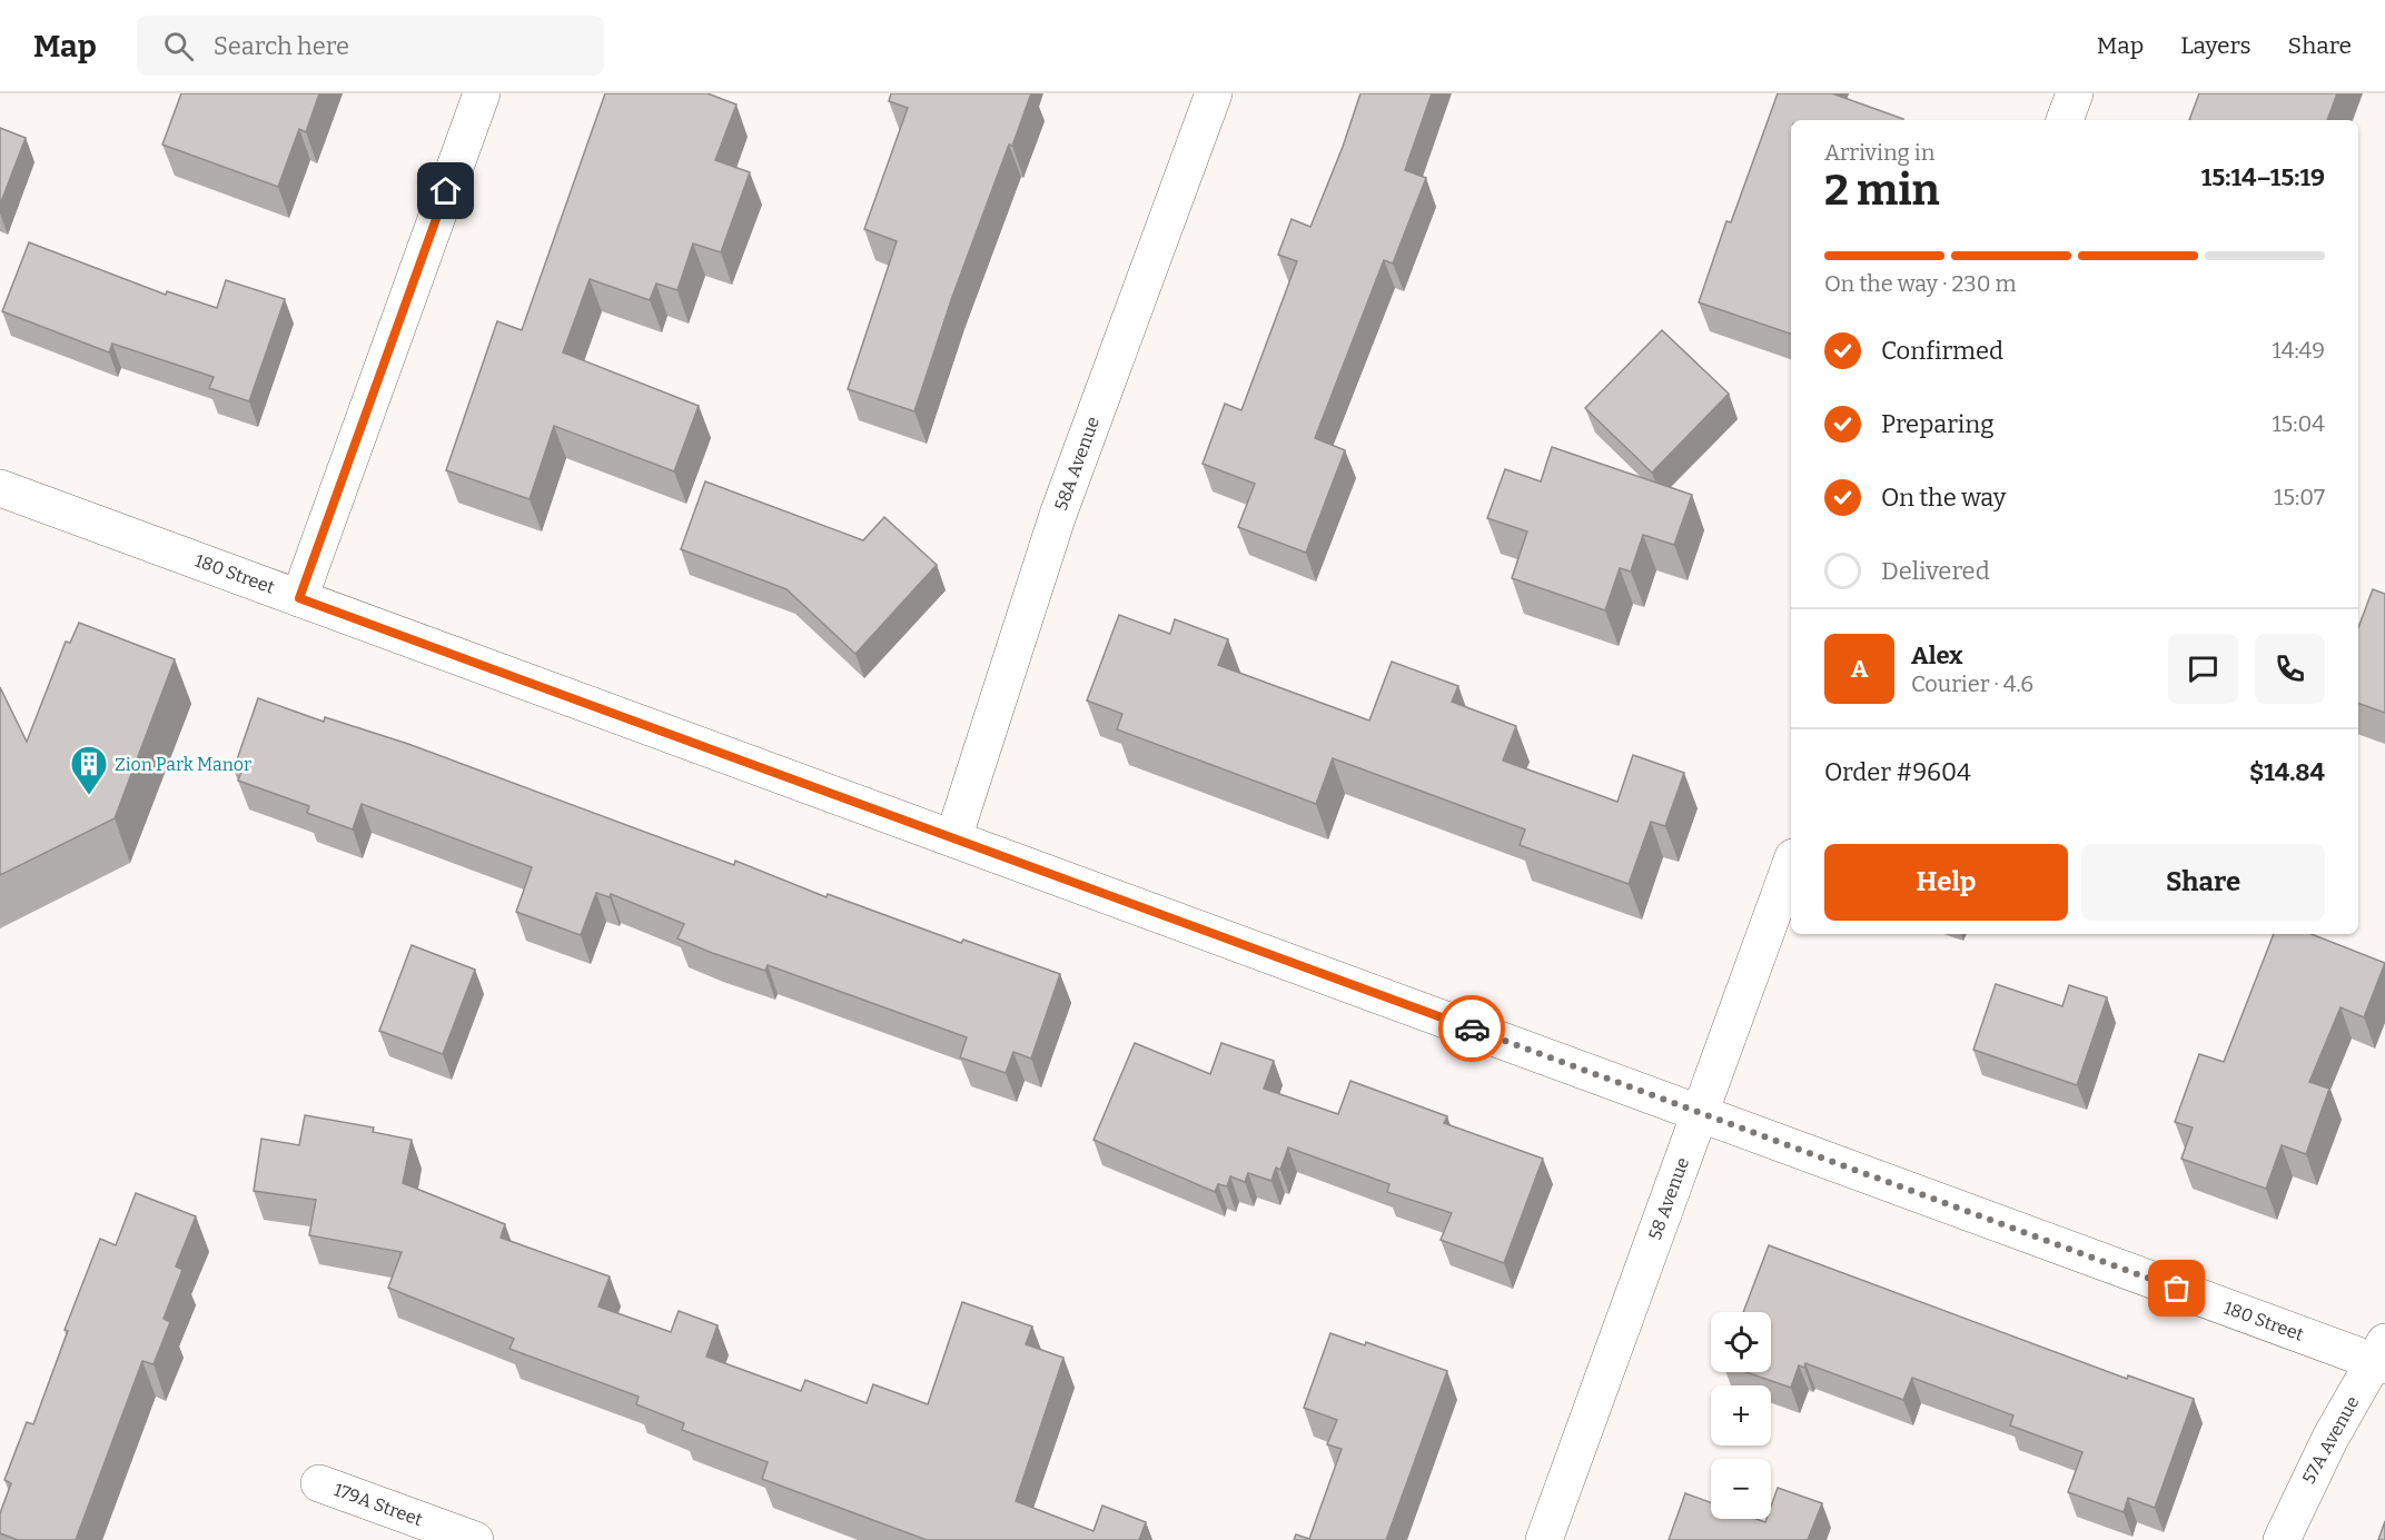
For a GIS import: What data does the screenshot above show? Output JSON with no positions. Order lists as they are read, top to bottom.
{
  "streets": {
    "street": [
      "58A Avenue",
      "180 Street",
      "58 Avenue",
      "57A Avenue",
      "179A Street"
    ]
  },
  "crossings": [
    ["58A Avenue", "180 Street"],
    ["180 Street", "58 Avenue"],
    ["180 Street", "57A Avenue"]
  ],
  "places": {
    "building": ["Zion Park Manor"]
  },
  "page": {
    "header": "Map",
    "search": "Search here",
    "nav": ["Map", "Layers", "Share"],
    "heading": ["2 min", "Arriving in", "15:14–15:19"],
    "panel": [
      "Alex",
      "Courier · 4.6",
      "Order #9604",
      "$14.84"
    ],
    "bar": "On the way · 230 m",
    "list": [
      ["Confirmed", "14:49"],
      ["Preparing", "15:04"],
      ["On the way", "15:07"],
      "Delivered"
    ],
    "round": "A",
    "buttons": ["Help", "Share"],
    "map_buttons": ["+", "−"]
  }
}
